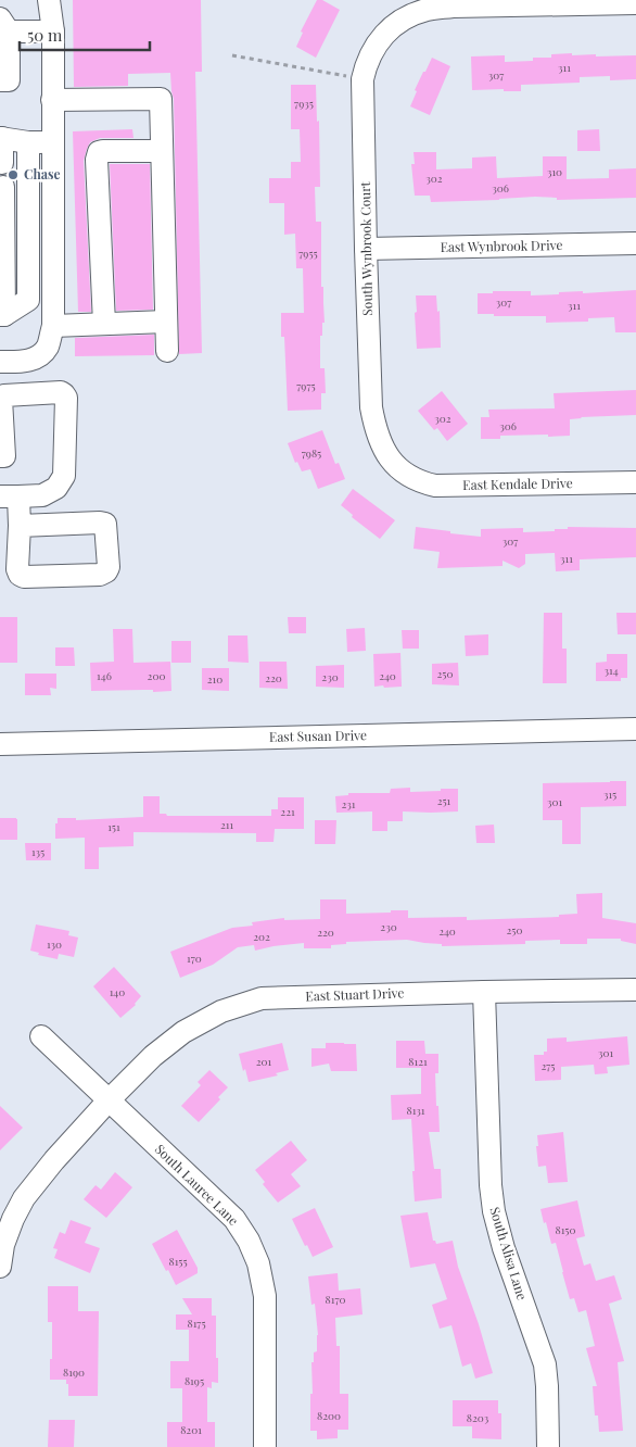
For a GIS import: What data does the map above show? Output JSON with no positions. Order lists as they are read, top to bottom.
{
  "streets": {
    "street": [
      "East Wynbrook Drive",
      "South Wynbrook Court",
      "East Kendale Drive",
      "East Susan Drive",
      "East Stuart Drive",
      "South Lauree Lane",
      "South Alisa Lane"
    ]
  },
  "crossings": [
    ["East Wynbrook Drive", "South Wynbrook Court"],
    ["South Wynbrook Court", "East Kendale Drive"],
    ["East Stuart Drive", "South Lauree Lane"],
    ["East Stuart Drive", "South Alisa Lane"]
  ],
  "places": ["Chase"],
  "house_numbers": [
    "311",
    "307",
    "7935",
    "310",
    "302",
    "306",
    "7955",
    "307",
    "311",
    "7975",
    "302",
    "306",
    "7985",
    "307",
    "311",
    "314",
    "250",
    "146",
    "200",
    "240",
    "230",
    "220",
    "210",
    "315",
    "251",
    "301",
    "231",
    "221",
    "211",
    "151",
    "135",
    "230",
    "250",
    "240",
    "220",
    "202",
    "130",
    "170",
    "140",
    "301",
    "201",
    "8121",
    "275",
    "8131",
    "8150",
    "8155",
    "8170",
    "8175",
    "8190",
    "8195",
    "8200",
    "8203",
    "8201"
  ],
  "scale_bar": "50 m"
}
